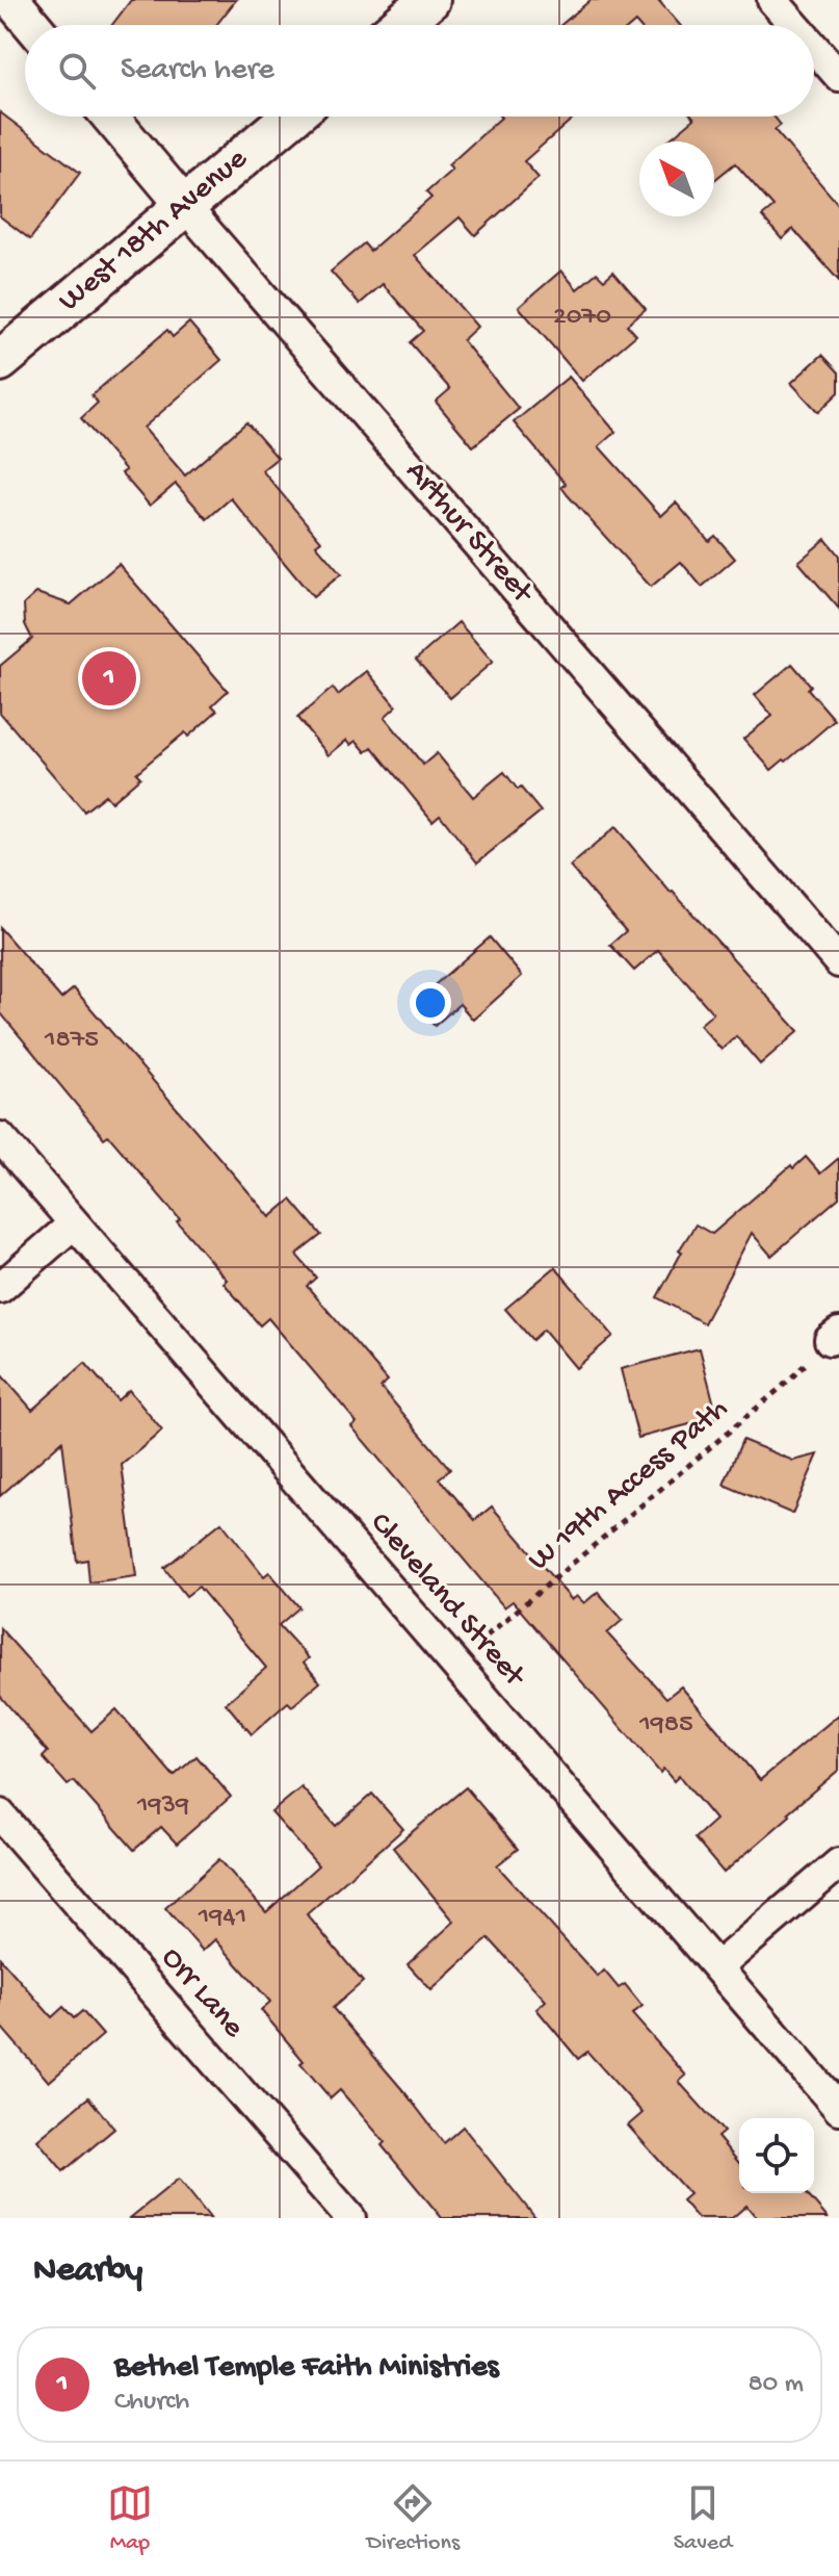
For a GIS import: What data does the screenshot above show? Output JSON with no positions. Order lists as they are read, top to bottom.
{
  "streets": {
    "main road": ["West 18th Avenue"],
    "street": ["Arthur Street", "Cleveland Street", "Orr Lane"],
    "path": ["W 19th Access Path"]
  },
  "crossings": [
    ["West 18th Avenue", "Arthur Street"],
    ["W 19th Access Path", "Cleveland Street"]
  ],
  "house_numbers": [
    "2070",
    "1875",
    "1985",
    "1939",
    "1941"
  ],
  "north": "top left",
  "page": {
    "search": "Search here",
    "pins": "1",
    "heading": "Nearby",
    "list": [
      {
        "mark": "1",
        "name": "Bethel Temple Faith Ministries",
        "note": "Church",
        "value": "80 m"
      }
    ],
    "nav": ["Map", "Directions", "Saved"]
  }
}
